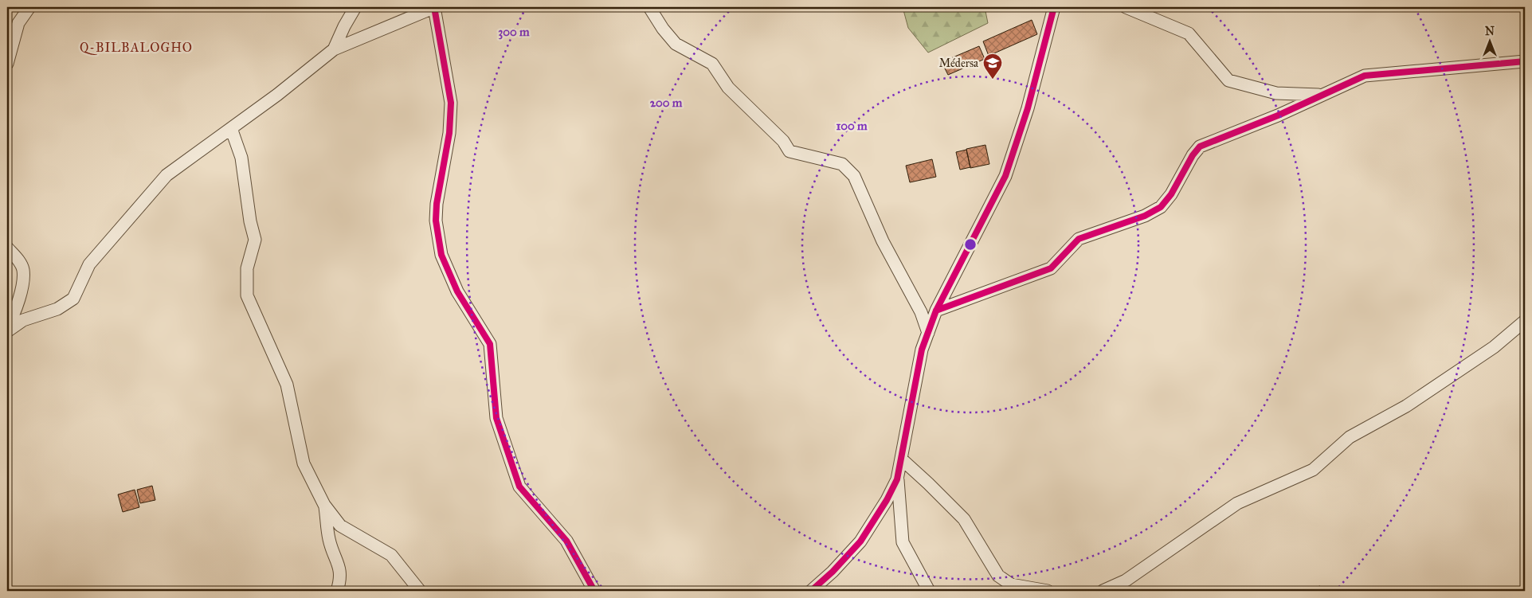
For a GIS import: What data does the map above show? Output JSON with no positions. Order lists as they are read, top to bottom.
{
  "districts": ["Q-BILBALOGHO"],
  "places": {
    "school or university": ["Médersa"]
  },
  "north": "top",
  "rings": ["300 m", "200 m", "100 m"]
}
